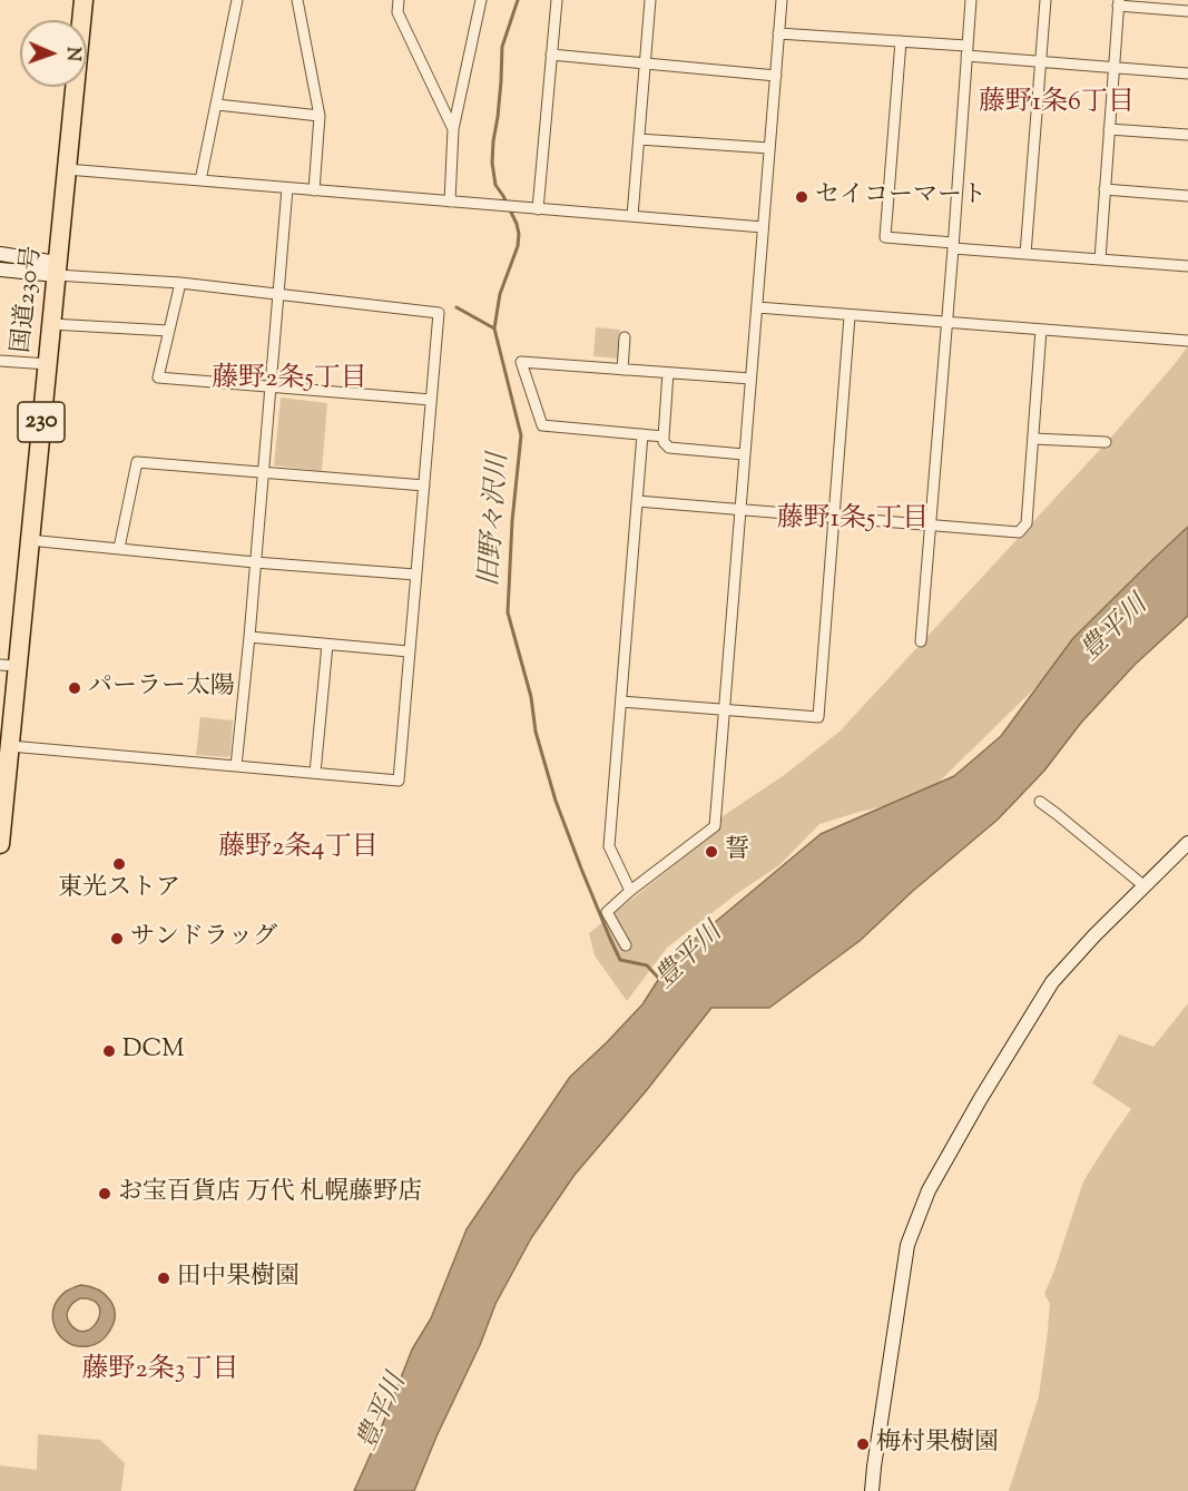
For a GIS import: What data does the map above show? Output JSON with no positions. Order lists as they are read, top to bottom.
{
  "streets": {
    "highway": ["国道230号", "230"]
  },
  "districts": [
    "藤野1条6丁目",
    "藤野2条5丁目",
    "藤野1条5丁目",
    "藤野2条4丁目",
    "藤野2条3丁目"
  ],
  "water": ["旧野々沢川", "豊平川"],
  "places": [
    "セイコーマート",
    "パーラー太陽",
    "誓",
    "東光ストア",
    "サンドラッグ",
    "DCM",
    "お宝百貨店 万代 札幌藤野店",
    "田中果樹園",
    "梅村果樹園"
  ],
  "north": "right"
}
